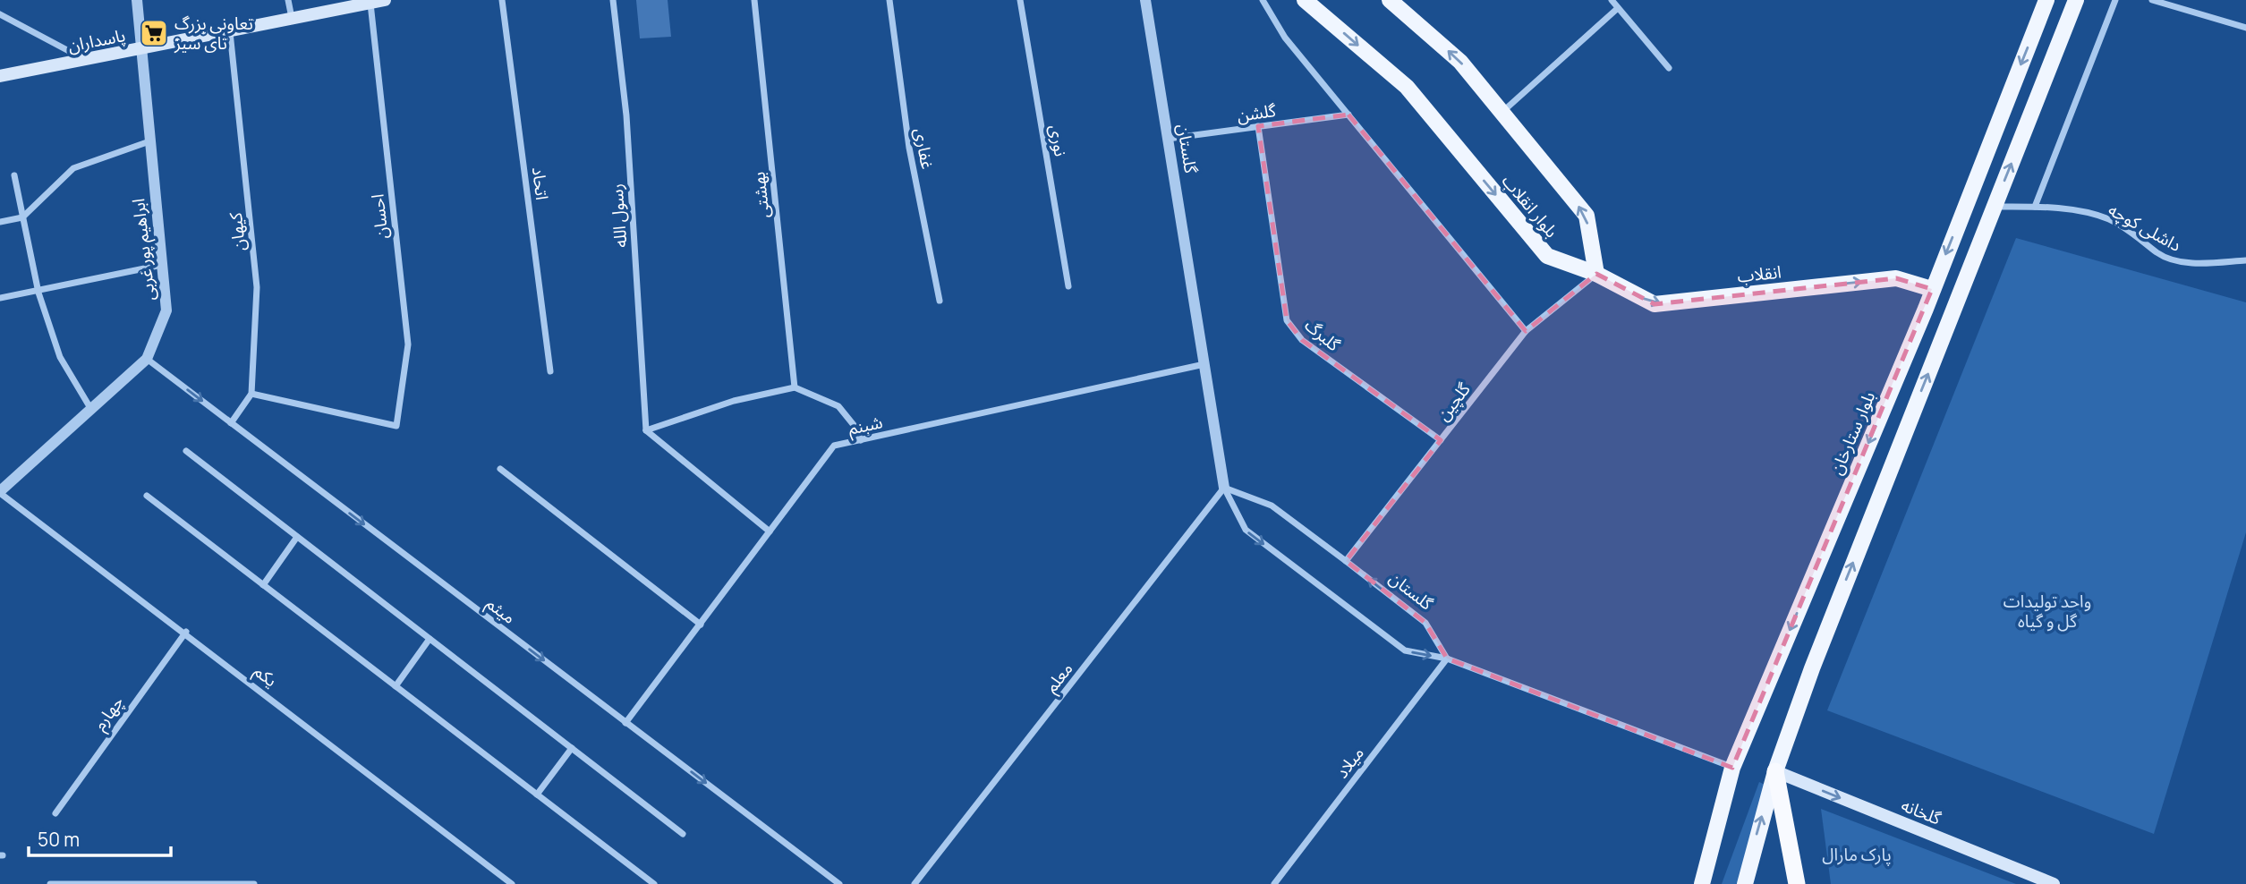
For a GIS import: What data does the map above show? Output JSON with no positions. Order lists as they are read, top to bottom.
{
  "streets": {
    "main road": [
      "پاسداران",
      "بلوار انقلاب",
      "انقلاب",
      "بلوار ستارخان",
      "گلخانه"
    ],
    "street": [
      "گلشن",
      "نوری",
      "غفاری",
      "گلستان",
      "اتحاد",
      "بهشتی",
      "رسول الله",
      "احسان",
      "داشلی کوچه",
      "کیهان",
      "ابراهیم پور غربی",
      "گلبرگ",
      "گلچین",
      "شبنم",
      "میثم",
      "یکم",
      "معلم",
      "چهارم",
      "میلاد"
    ]
  },
  "crossings": [
    ["پاسداران", "احسان"],
    ["پاسداران", "کیهان"],
    ["پاسداران", "ابراهیم پور غربی"],
    ["گلشن", "گلستان"],
    ["گلشن", "گلبرگ"],
    ["گلستان", "گلچین"],
    ["گلستان", "شبنم"],
    ["گلستان", "معلم"],
    ["گلستان", "میلاد"],
    ["بلوار انقلاب", "انقلاب"],
    ["بلوار انقلاب", "گلچین"],
    ["احسان", "کیهان"],
    ["ابراهیم پور غربی", "میثم"],
    ["ابراهیم پور غربی", "یکم"],
    ["انقلاب", "گلچین"],
    ["انقلاب", "بلوار ستارخان"],
    ["گلبرگ", "گلچین"],
    ["شبنم", "میثم"],
    ["یکم", "چهارم"]
  ],
  "one_way": ["انقلاب", "گلخانه"],
  "parks": ["واحد تولیدات گل و گیاه", "پارک مارال"],
  "places": {
    "supermarket": ["تعاونی بزرگ تای سیز"]
  },
  "scale_bar": "50 m"
}
